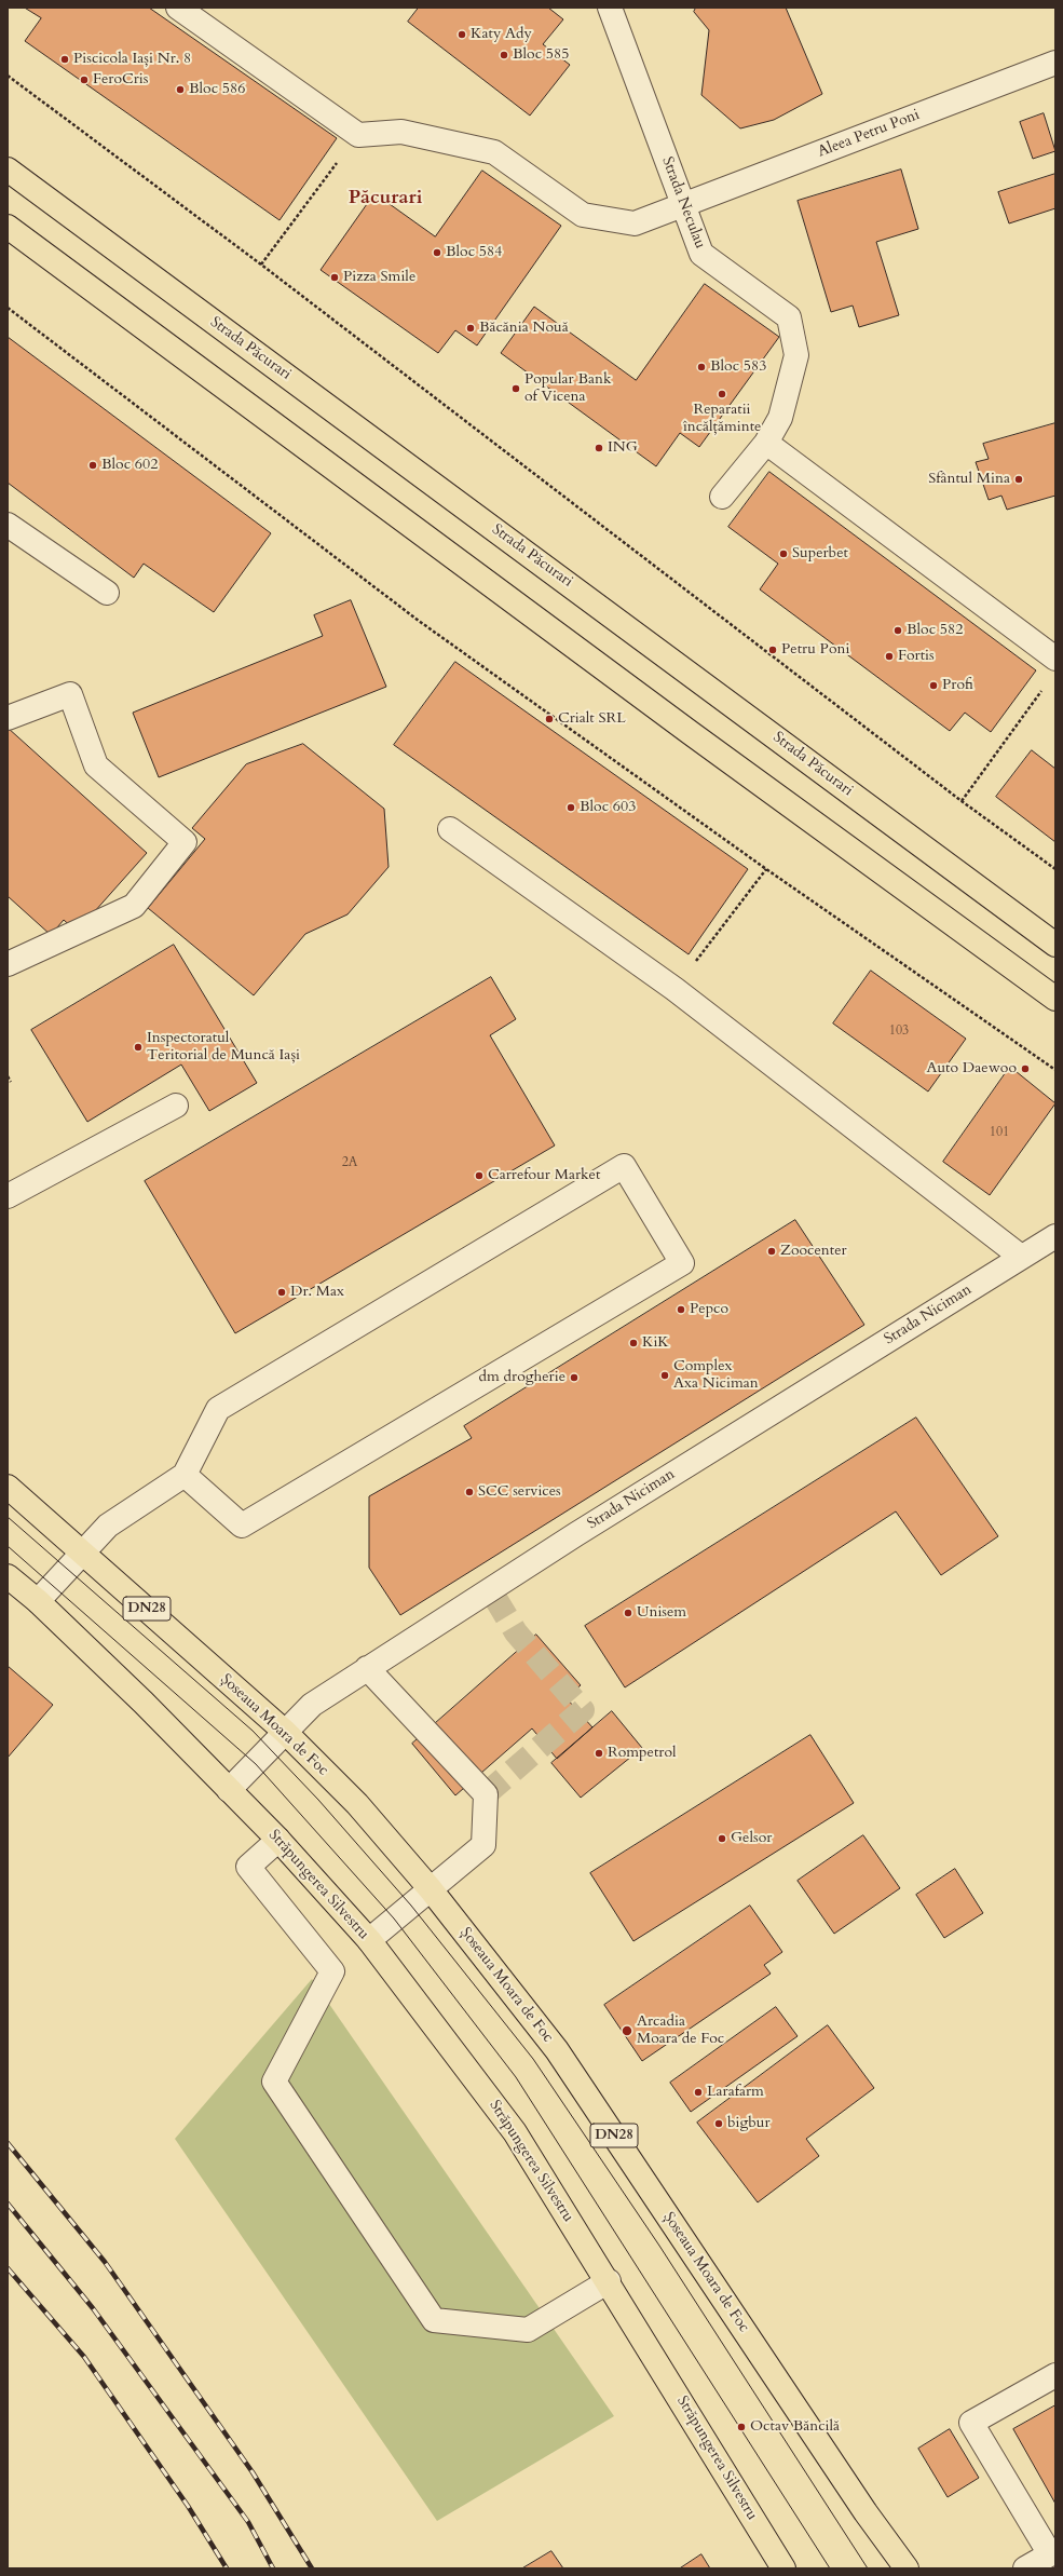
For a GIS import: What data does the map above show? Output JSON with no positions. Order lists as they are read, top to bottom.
{
  "streets": {
    "main road": [
      "Strada Păcurari",
      "DN28",
      "Șoseaua Moara de Foc",
      "Străpungerea Silvestru"
    ],
    "street": ["Aleea Petru Poni", "Strada Neculau", "Strada Niciman"]
  },
  "crossings": [
    ["Aleea Petru Poni", "Strada Neculau"],
    ["Strada Niciman", "Șoseaua Moara de Foc"],
    ["Strada Niciman", "Străpungerea Silvestru"]
  ],
  "districts": ["Păcurari"],
  "places": [
    "Katy Ady",
    "Bloc 585",
    "Piscicola Iași Nr. 8",
    "FeroCris",
    "Bloc 586",
    "Bloc 584",
    "Pizza Smile",
    "Băcănia Nouă",
    "Bloc 583",
    "Popular Bank of Vicena",
    "Reparatii încălțăminte",
    "ING",
    "Bloc 602",
    "Sfântul Mina",
    "Superbet",
    "Bloc 582",
    "Petru Poni",
    "Fortis",
    "Profi",
    "Crialt SRL",
    "Bloc 603",
    "Inspectoratul Teritorial de Muncă Iași",
    "Auto Daewoo",
    "Carrefour Market",
    "Zoocenter",
    "Dr. Max",
    "Pepco",
    "KiK",
    "Complex Axa Niciman",
    "dm drogherie",
    "SCC services",
    "Unisem",
    "Rompetrol",
    "Gelsor",
    "Arcadia Moara de Foc",
    "Larafarm",
    "bigbur",
    "Octav Băncilă"
  ],
  "house_numbers": ["103", "101", "2A"]
}
